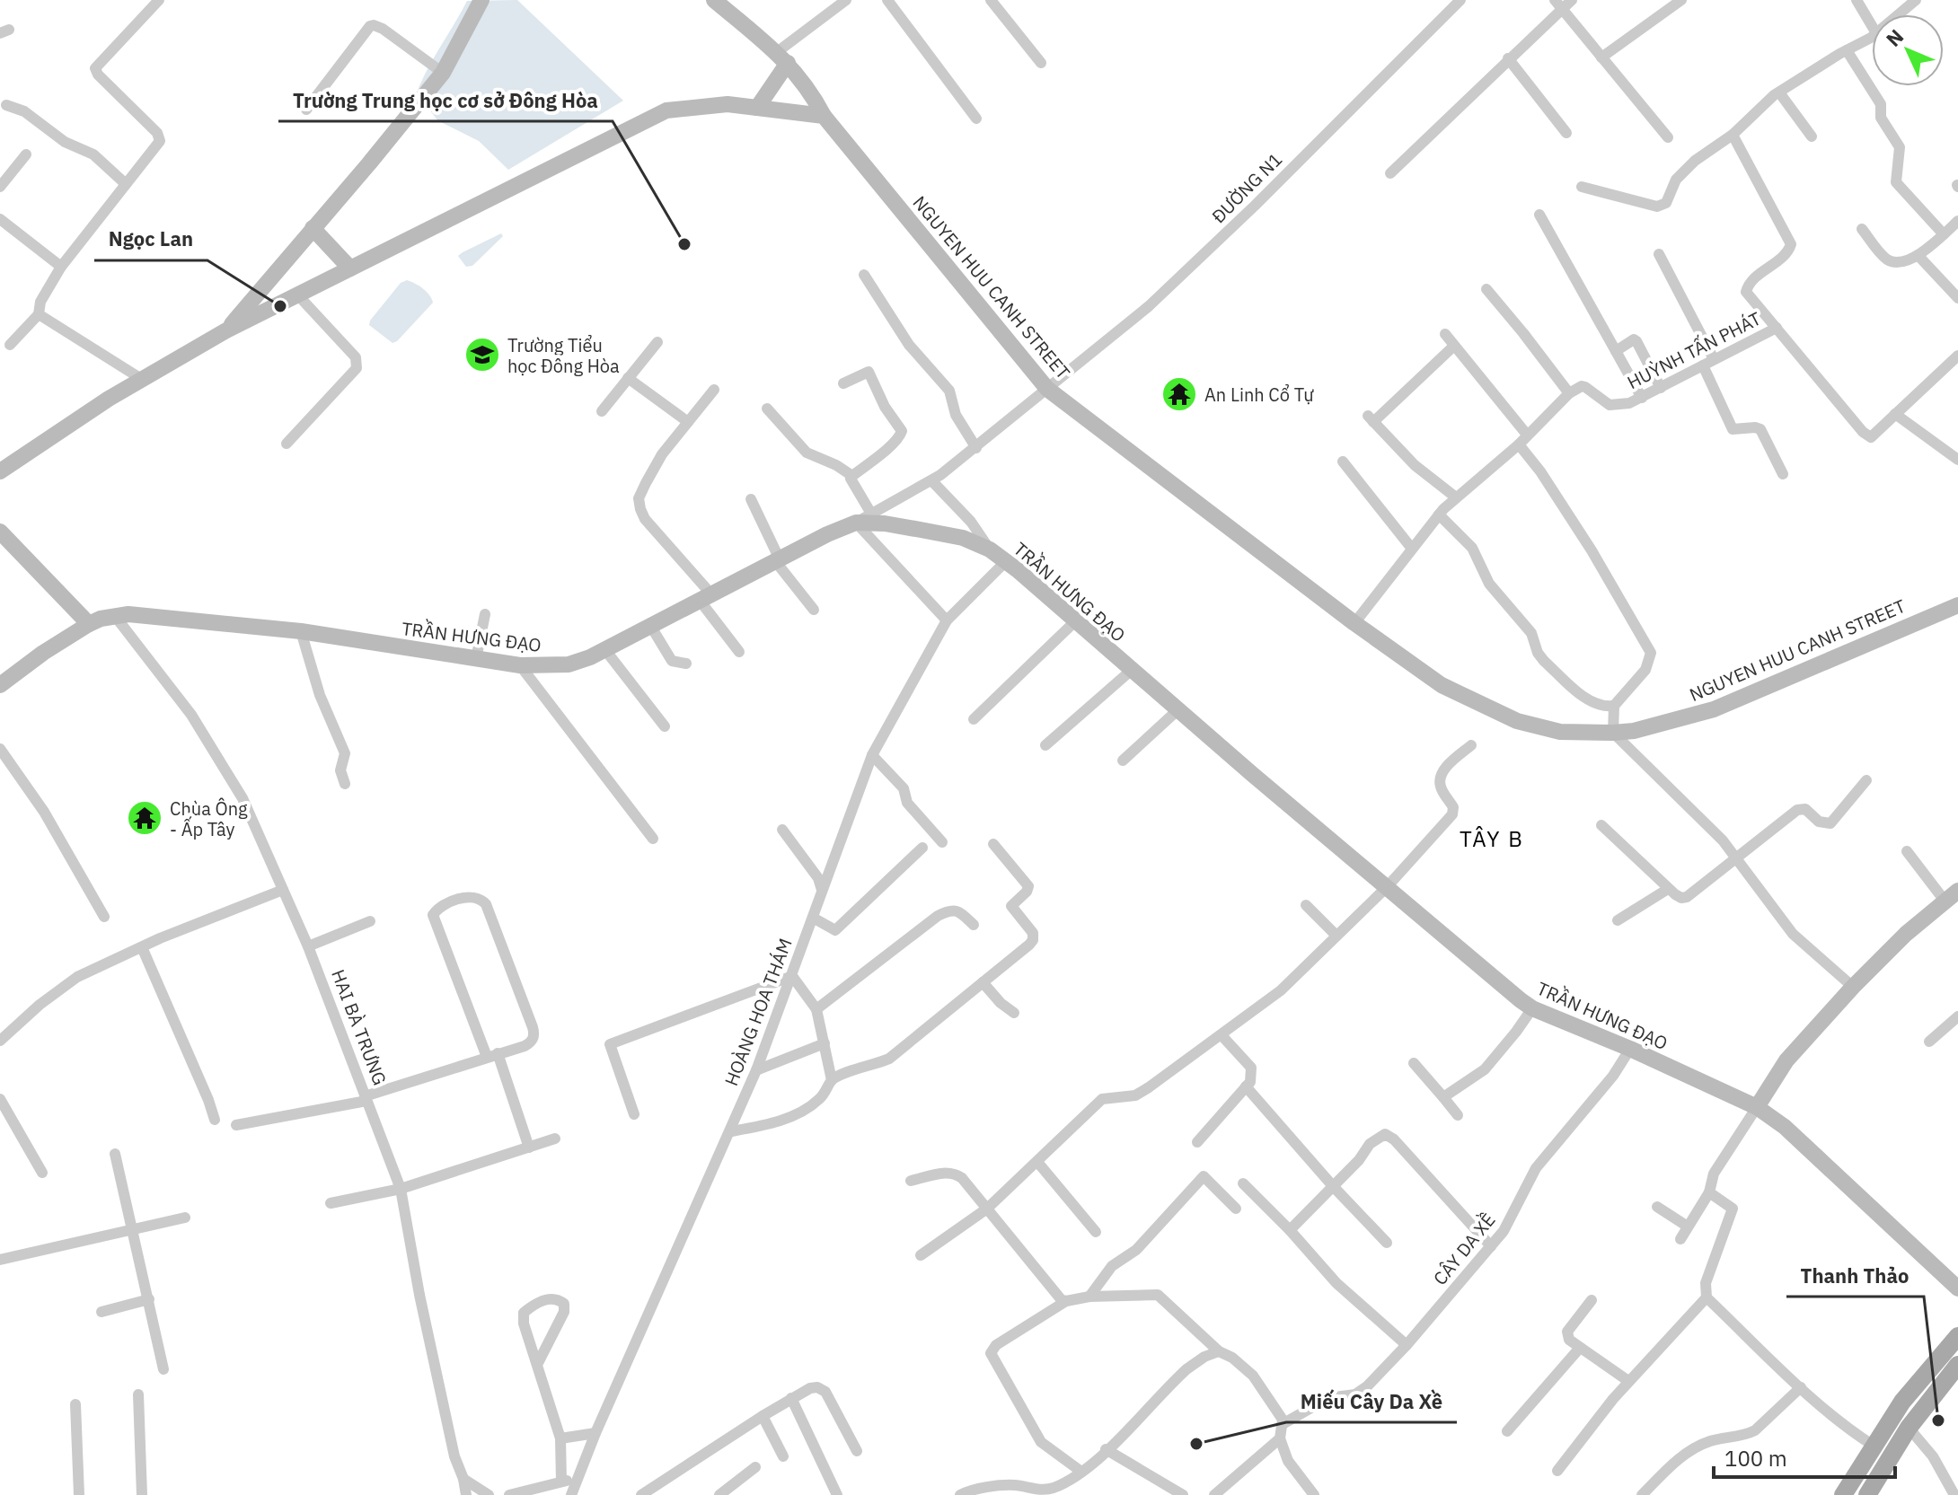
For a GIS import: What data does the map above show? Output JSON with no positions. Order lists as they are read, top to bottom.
{
  "streets": {
    "street": [
      "ĐƯỜNG N1",
      "NGUYEN HUU CANH STREET",
      "HUỲNH TẤN PHÁT",
      "TRẦN HƯNG ĐẠO",
      "HOÀNG HOA THÁM",
      "HAI BÀ TRƯNG",
      "CÂY DA XỀ"
    ]
  },
  "crossings": [
    ["ĐƯỜNG N1", "NGUYEN HUU CANH STREET"],
    ["ĐƯỜNG N1", "TRẦN HƯNG ĐẠO"],
    ["TRẦN HƯNG ĐẠO", "HOÀNG HOA THÁM"],
    ["TRẦN HƯNG ĐẠO", "HAI BÀ TRƯNG"],
    ["TRẦN HƯNG ĐẠO", "CÂY DA XỀ"]
  ],
  "districts": ["TÂY B"],
  "places": {
    "other": [
      "Trường Trung học cơ sở Đông Hòa",
      "Ngọc Lan",
      "Thanh Thảo",
      "Miếu Cây Da Xề"
    ],
    "school or university": ["Trường Tiểu học Đông Hòa"],
    "temple": ["An Linh Cổ Tự", "Chùa Ông - Ấp Tây"]
  },
  "scale_bar": "100 m",
  "north": "top left"
}
